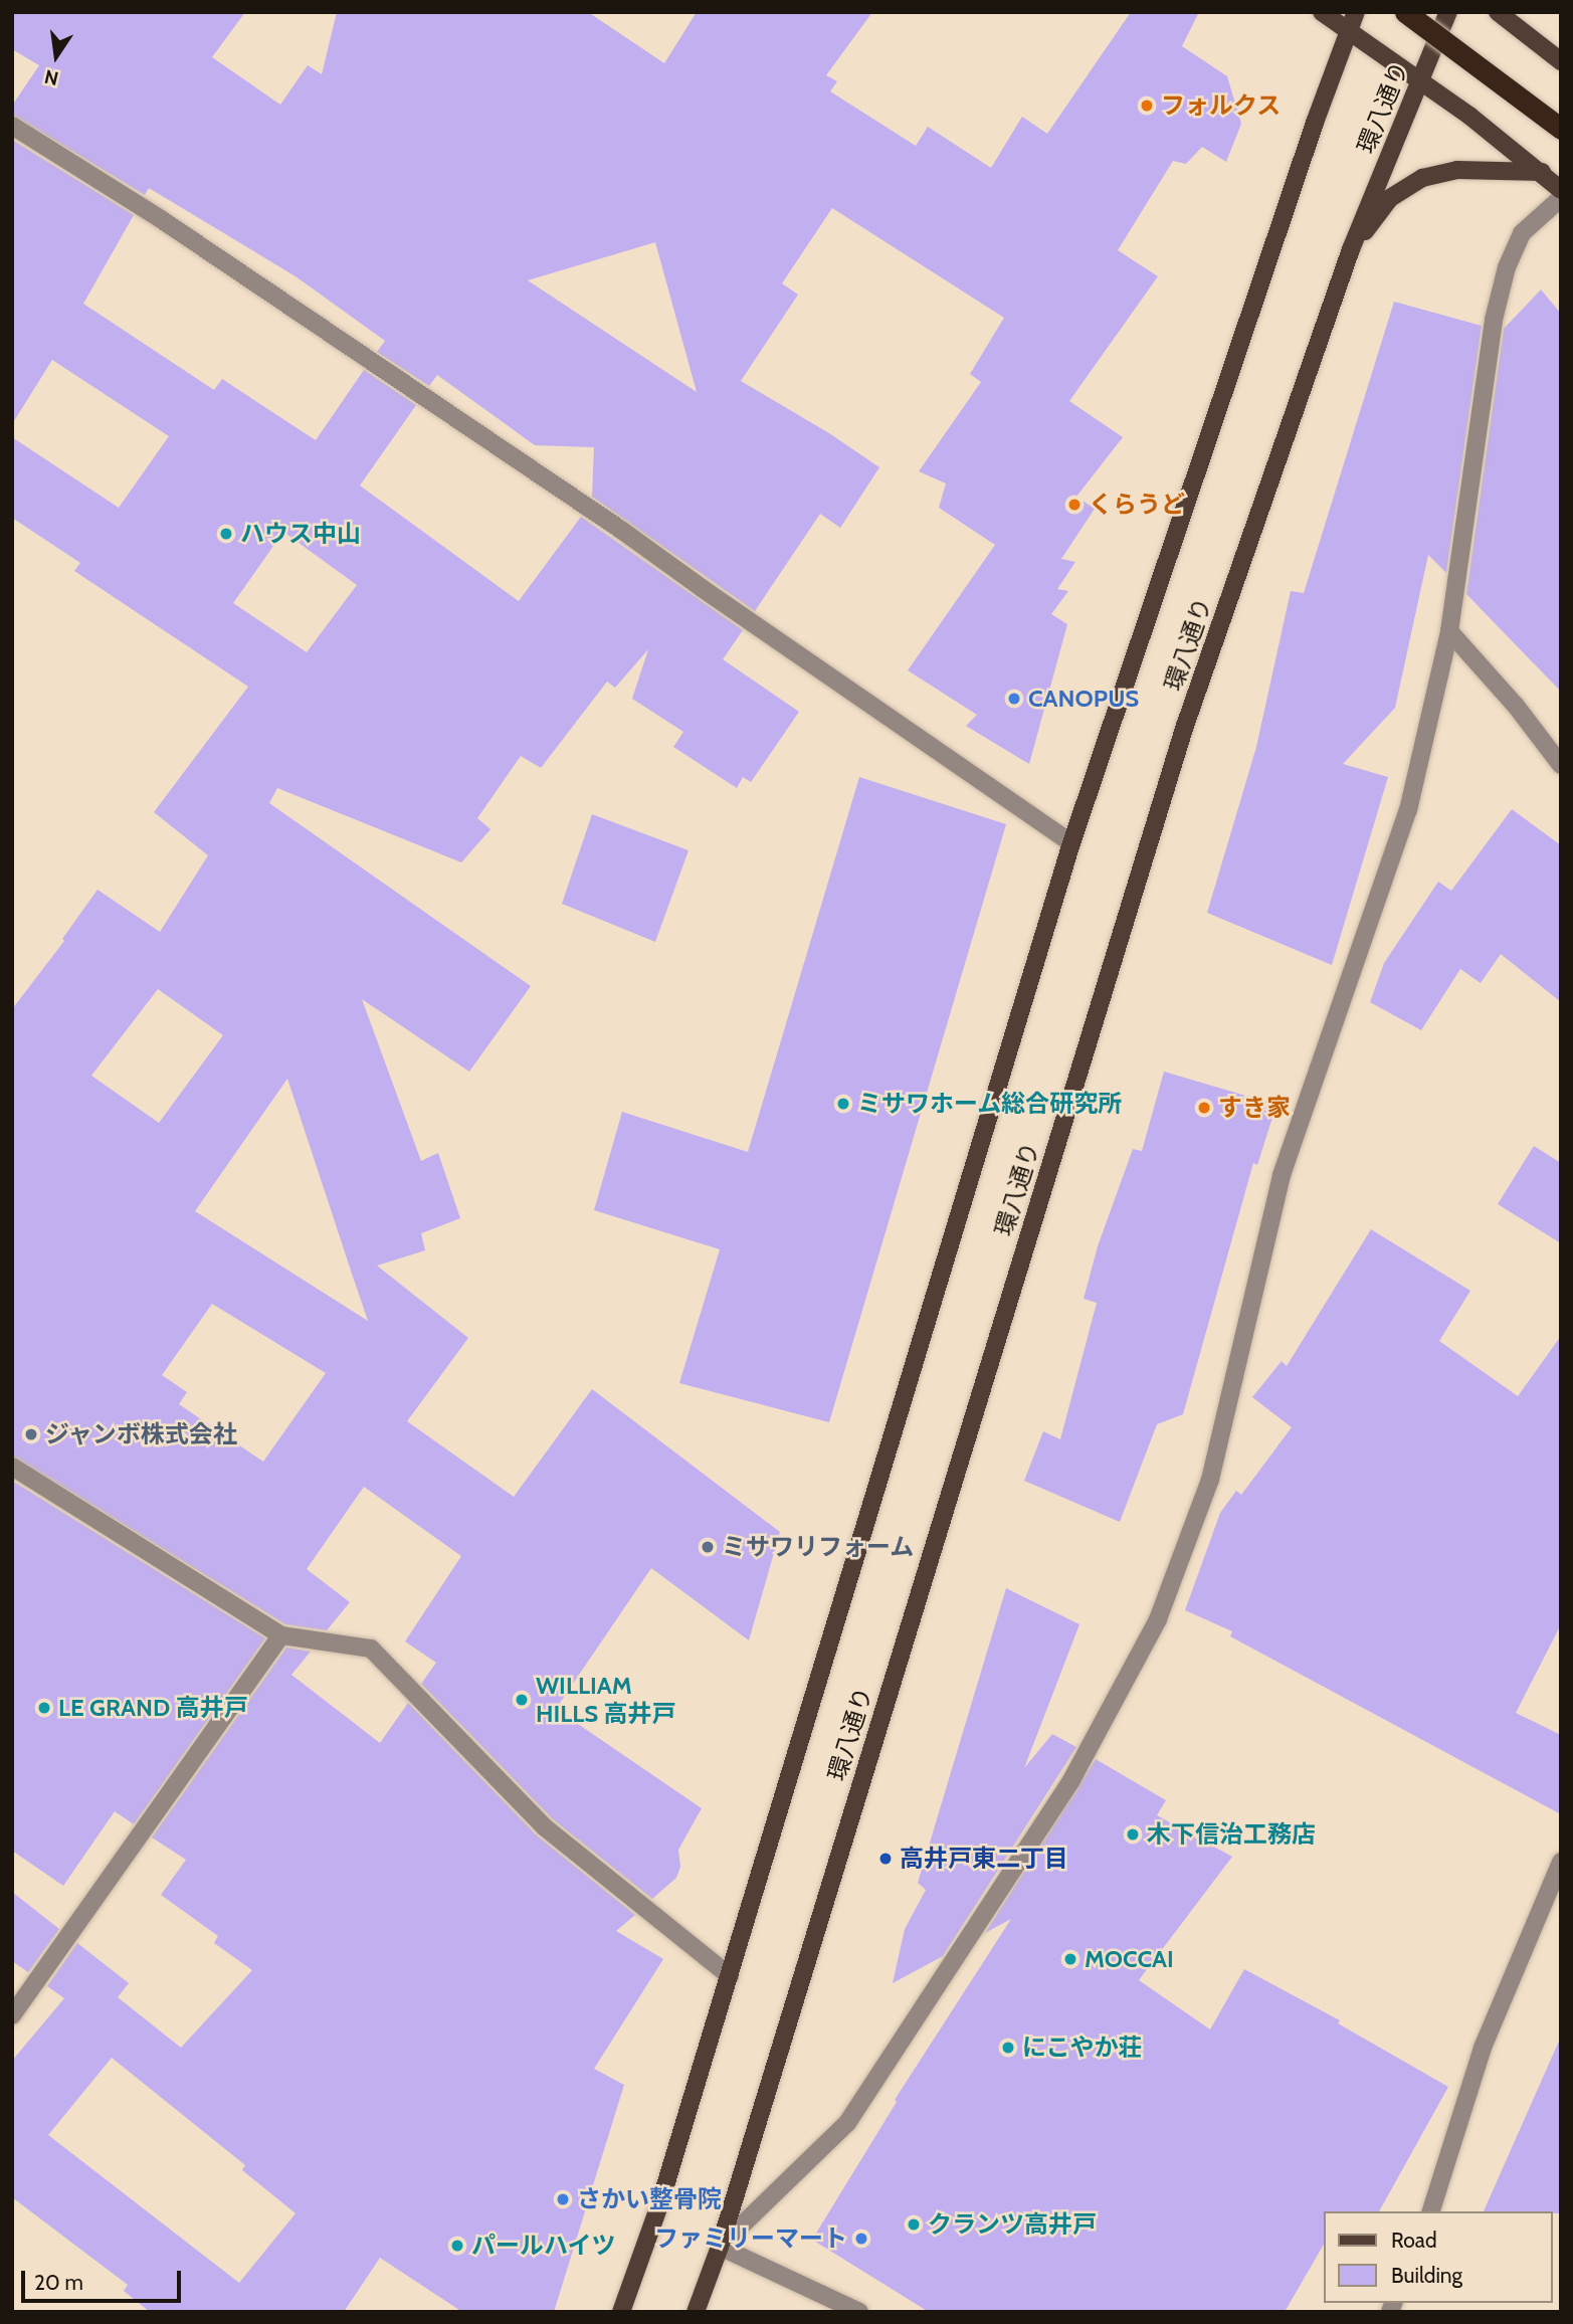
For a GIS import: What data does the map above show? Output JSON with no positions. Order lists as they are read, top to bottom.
{
  "streets": {
    "main road": ["環八通り"]
  },
  "places": [
    "フォルクス",
    "くらうど",
    "ハウス中山",
    "CANOPUS",
    "ミサワホーム総合研究所",
    "すき家",
    "ジャンボ株式会社",
    "ミサワリフォーム",
    "WILLIAM HILLS 高井戸",
    "LE GRAND 高井戸",
    "木下信治工務店",
    "高井戸東二丁目",
    "MOCCAI",
    "にこやか荘",
    "さかい整骨院",
    "クランツ高井戸",
    "ファミリーマート",
    "パールハイツ"
  ],
  "legend": ["Road", "Building"],
  "scale_bar": "20 m",
  "north": "bottom"
}
